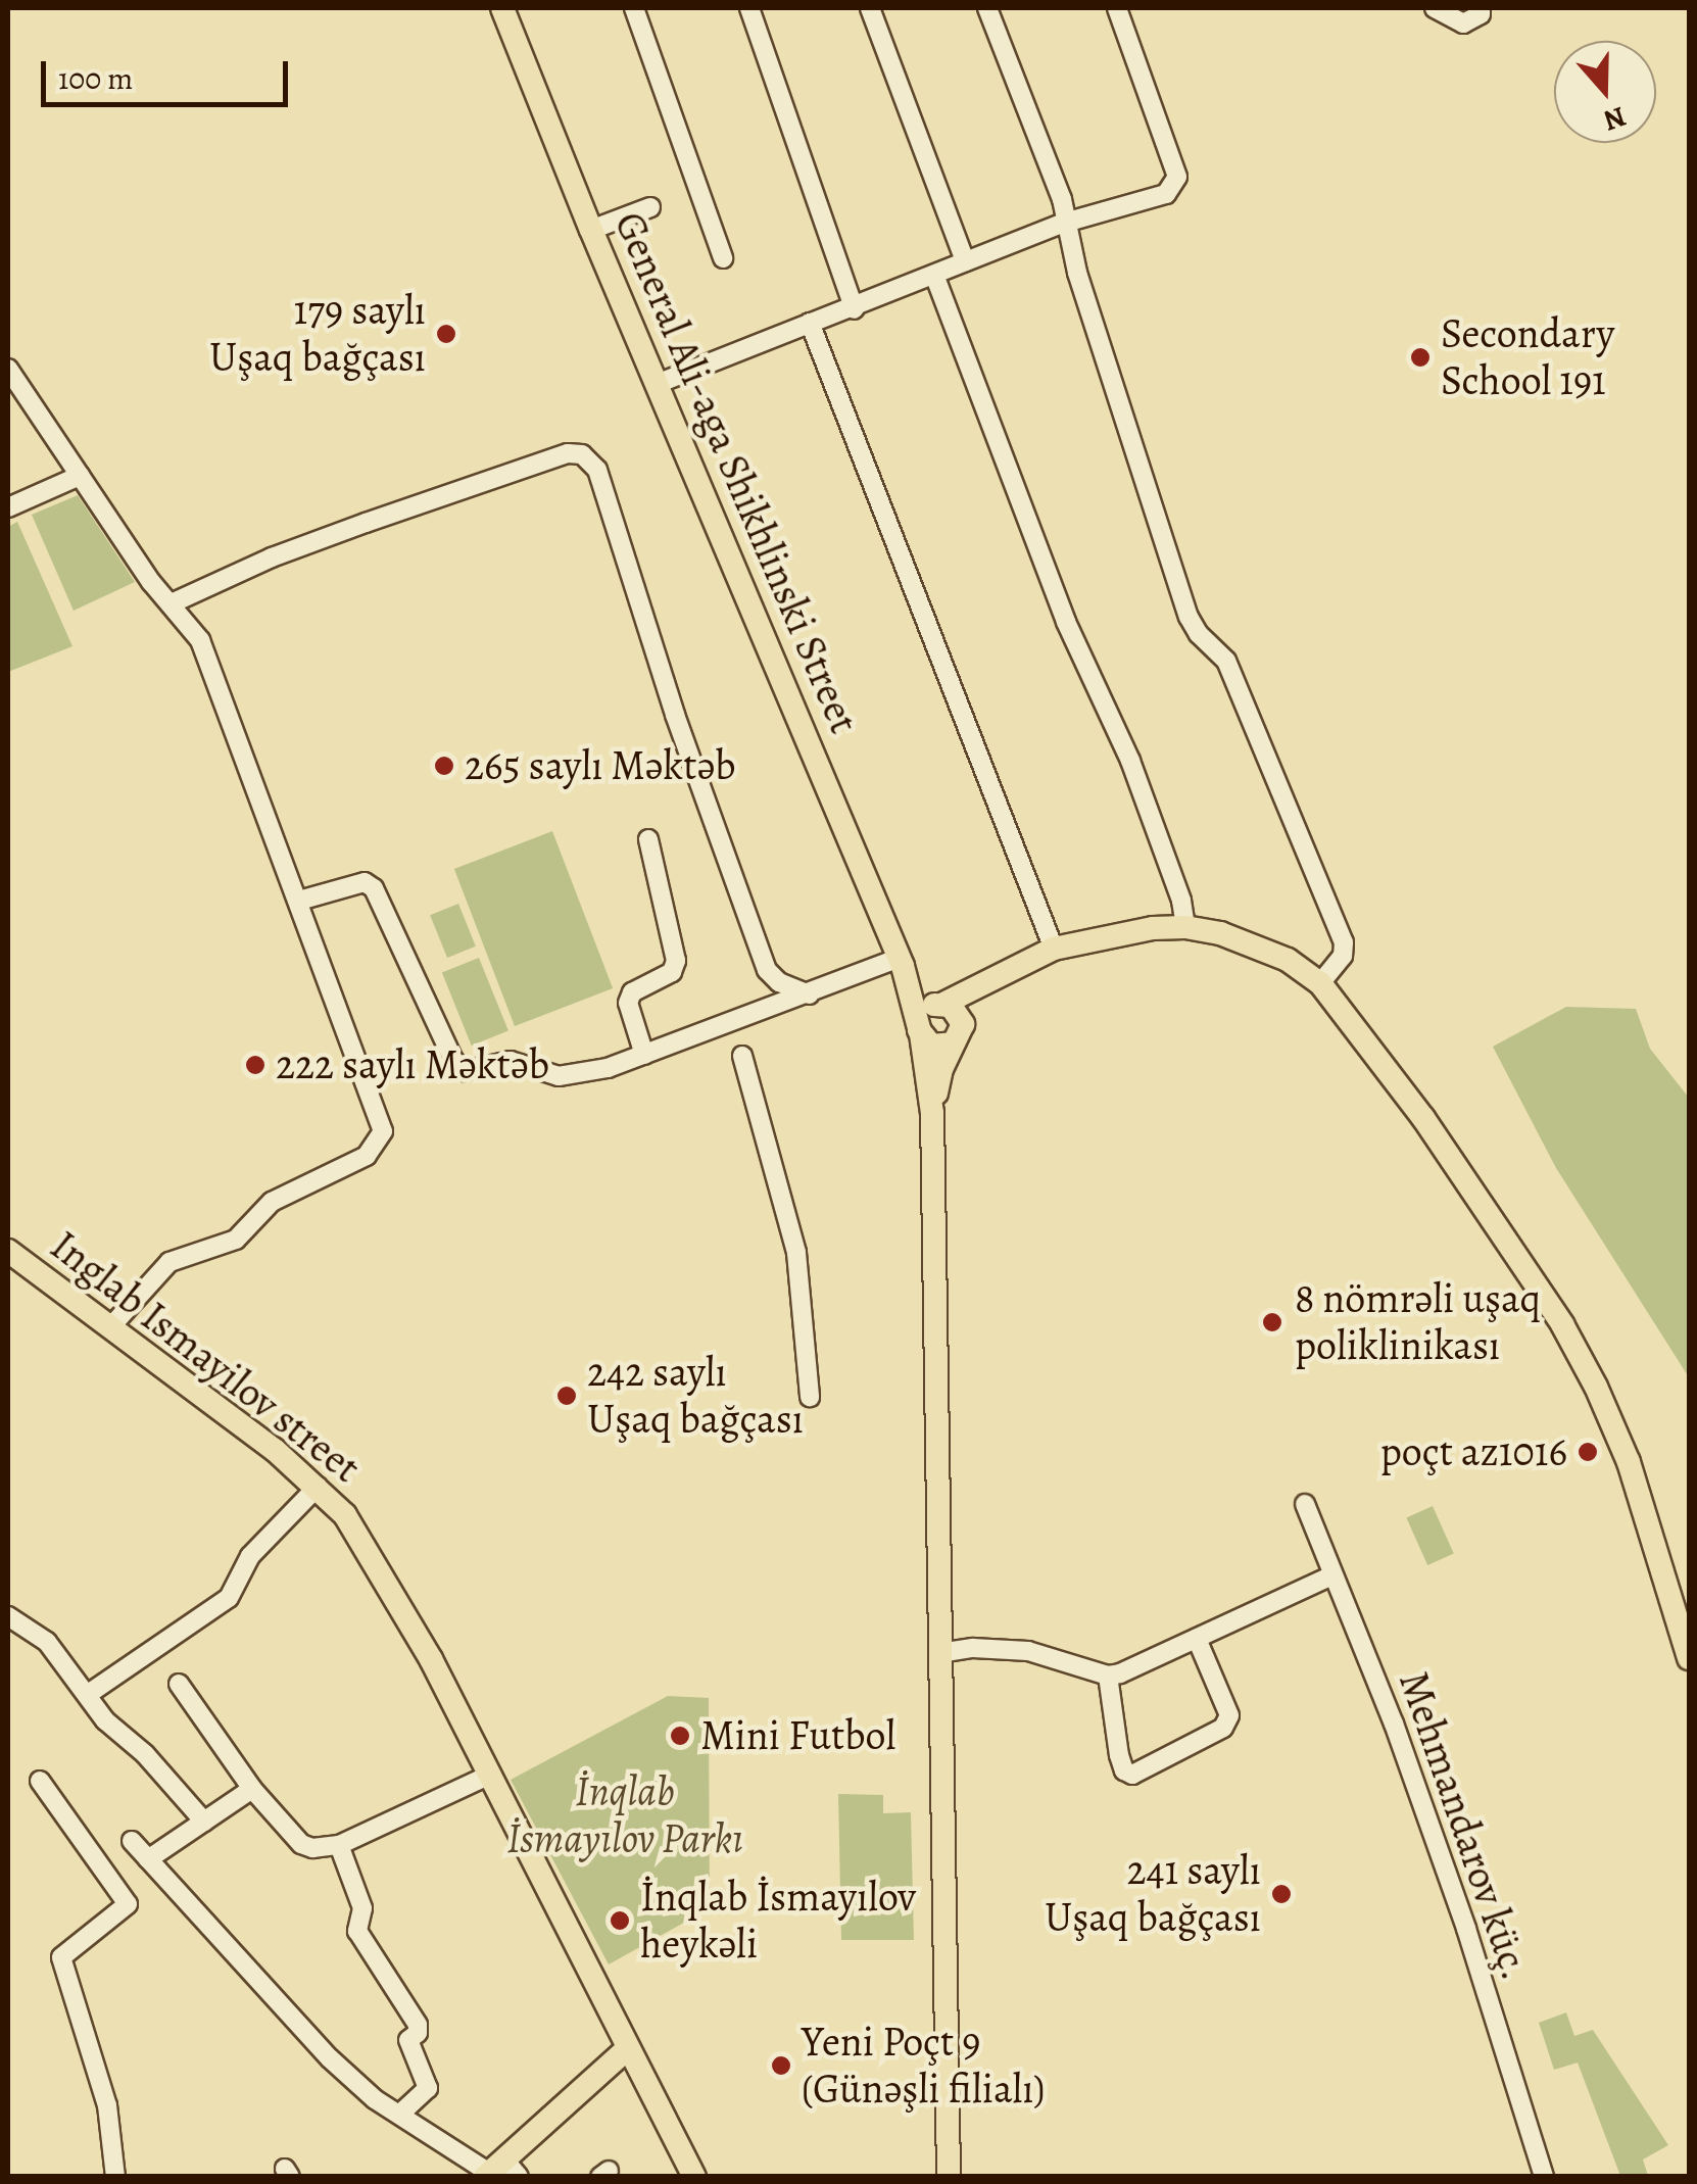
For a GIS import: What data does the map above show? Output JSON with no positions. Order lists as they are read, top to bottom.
{
  "streets": {
    "main road": ["General Ali-aga Shikhlinski Street", "Inglab Ismayilov street"],
    "street": ["Mehmandarov küç."]
  },
  "parks": ["İnqlab İsmayılov Parkı"],
  "places": [
    "179 saylı Uşaq bağçası",
    "Secondary School 191",
    "265 saylı Məktəb",
    "222 saylı Məktəb",
    "8 nömrəli uşaq poliklinikası",
    "242 saylı Uşaq bağçası",
    "poçt az1016",
    "Mini Futbol",
    "241 saylı Uşaq bağçası",
    "İnqlab İsmayılov heykəli",
    "Yeni Poçt 9 (Günəşli filialı)"
  ],
  "scale_bar": "100 m",
  "north": "bottom"
}
